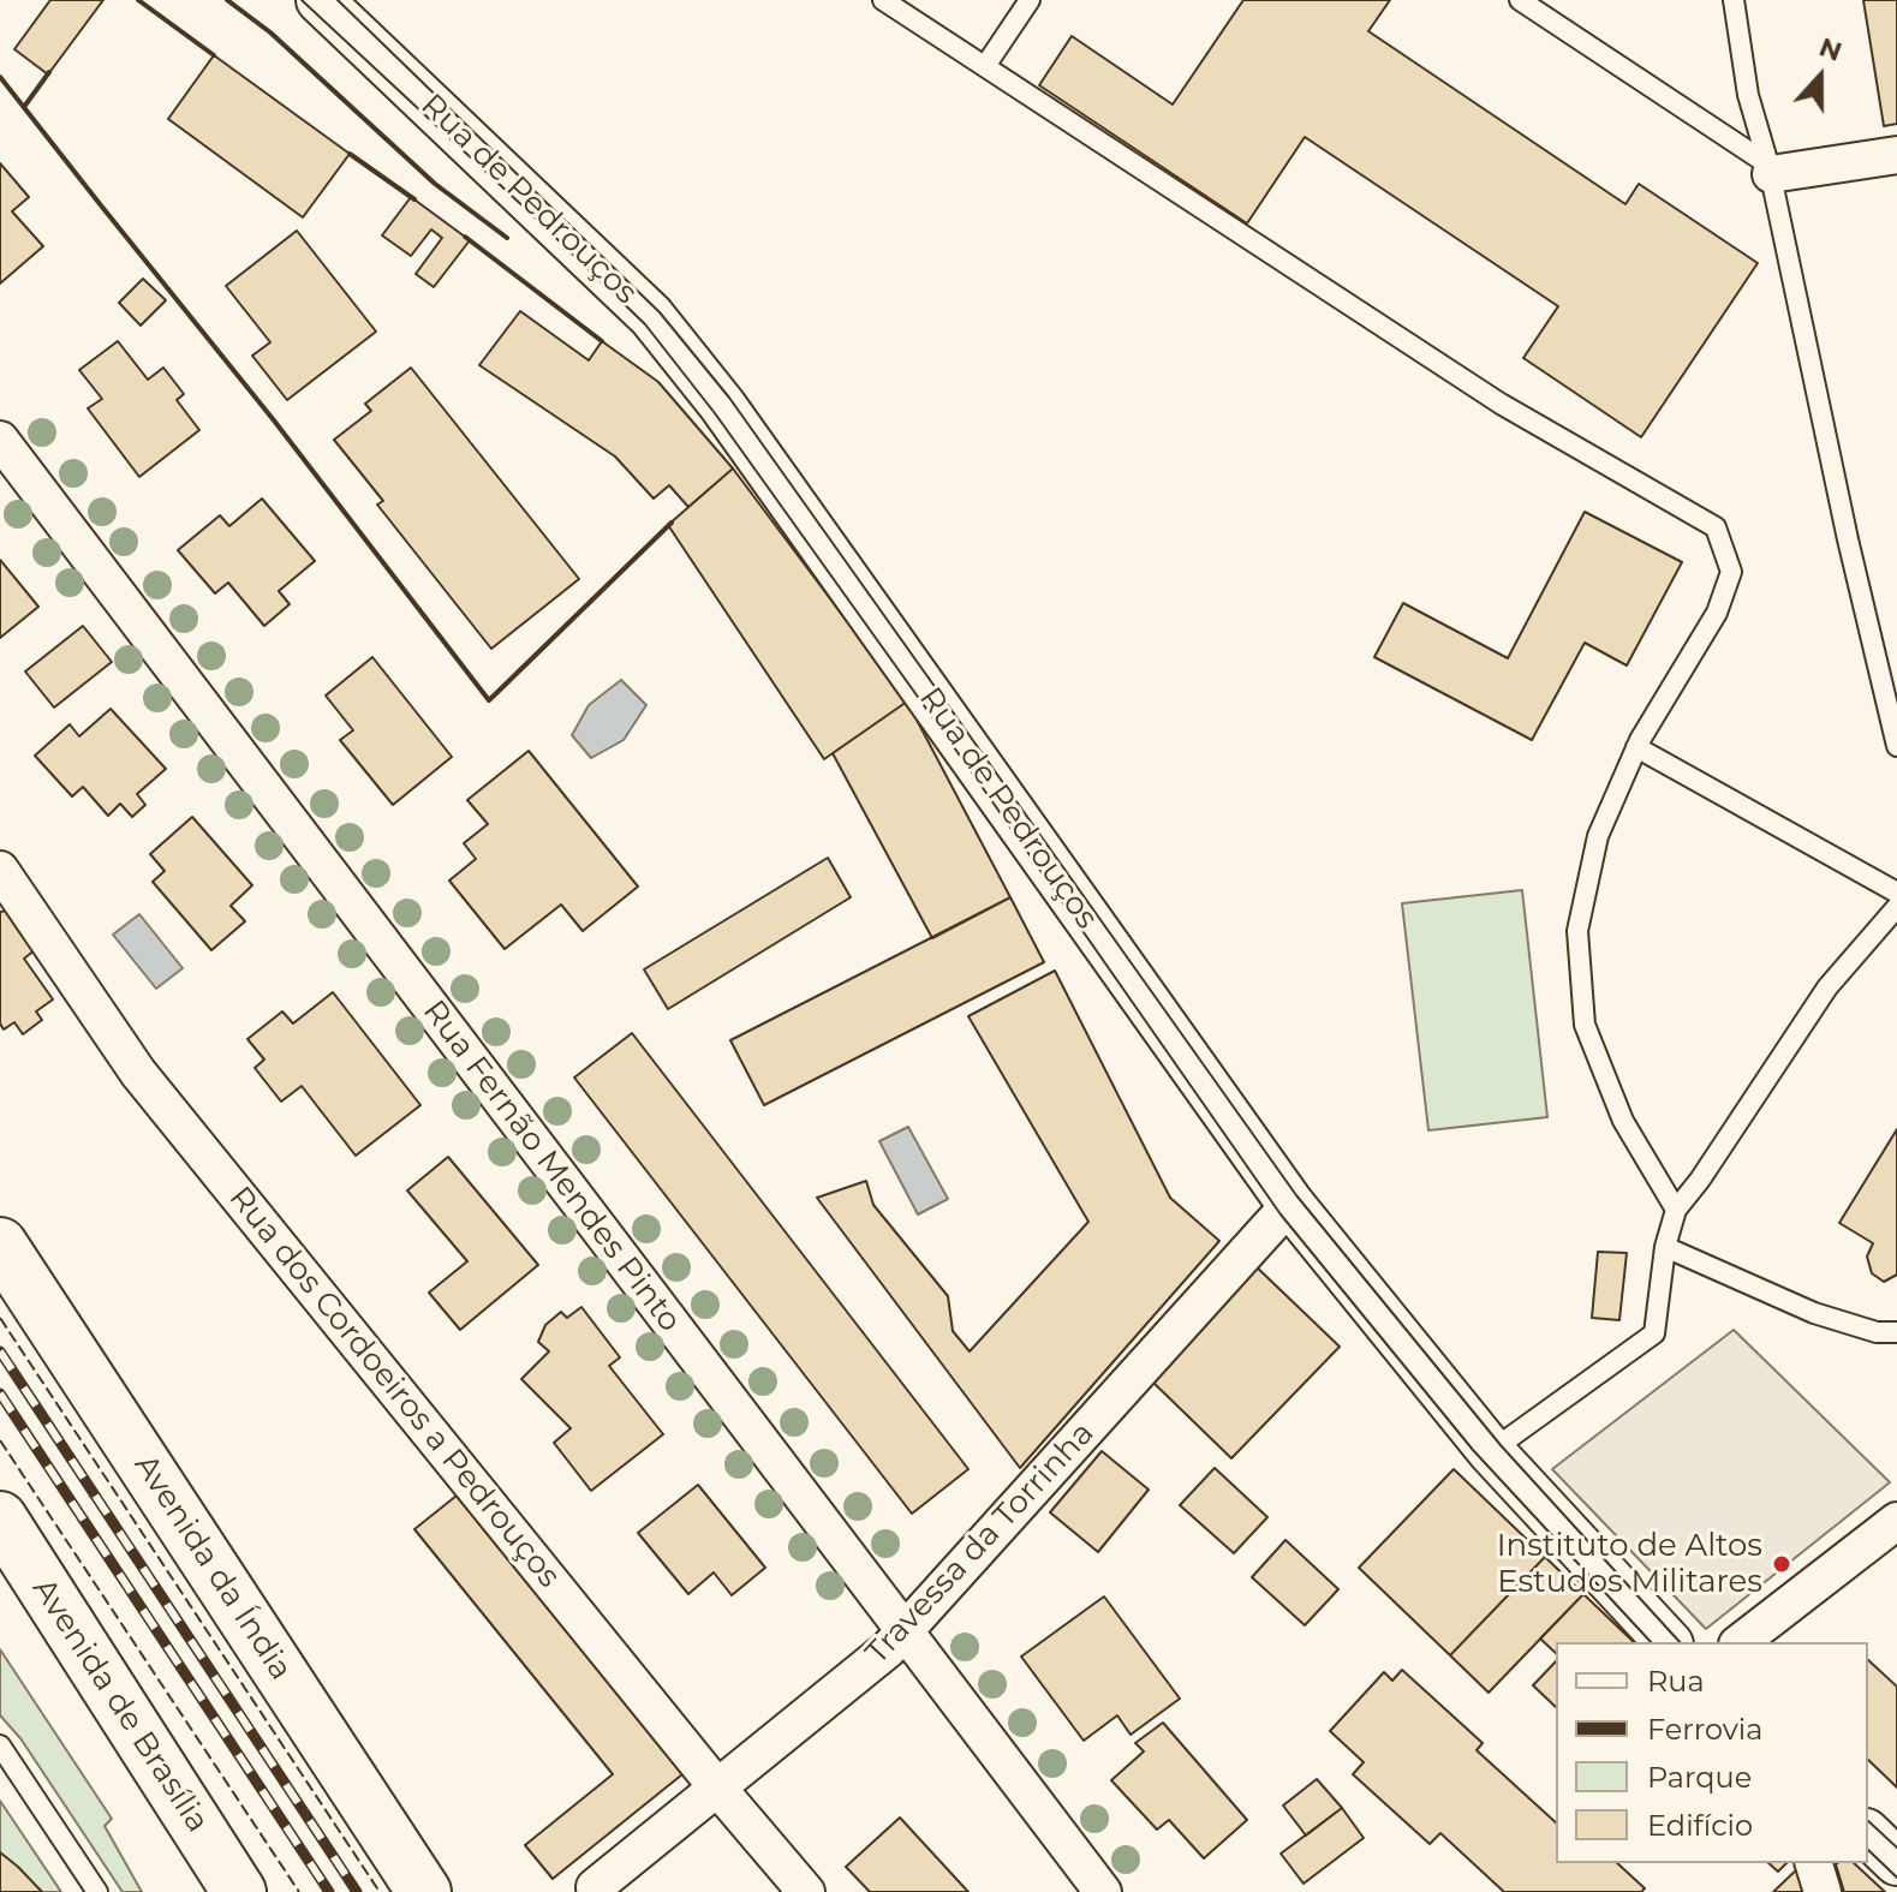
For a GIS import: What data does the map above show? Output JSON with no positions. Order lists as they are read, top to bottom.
{
  "streets": {
    "main road": ["Avenida da Índia", "Avenida de Brasília"],
    "street": [
      "Rua de Pedrouços",
      "Rua Fernão Mendes Pinto",
      "Rua dos Cordoeiros a Pedrouços",
      "Travessa da Torrinha"
    ]
  },
  "crossings": [
    ["Rua de Pedrouços", "Travessa da Torrinha"],
    ["Rua Fernão Mendes Pinto", "Travessa da Torrinha"],
    ["Rua dos Cordoeiros a Pedrouços", "Travessa da Torrinha"]
  ],
  "places": ["Instituto de Altos Estudos Militares"],
  "legend": [
    "Rua",
    "Ferrovia",
    "Parque",
    "Edifício"
  ],
  "north": "top"
}
